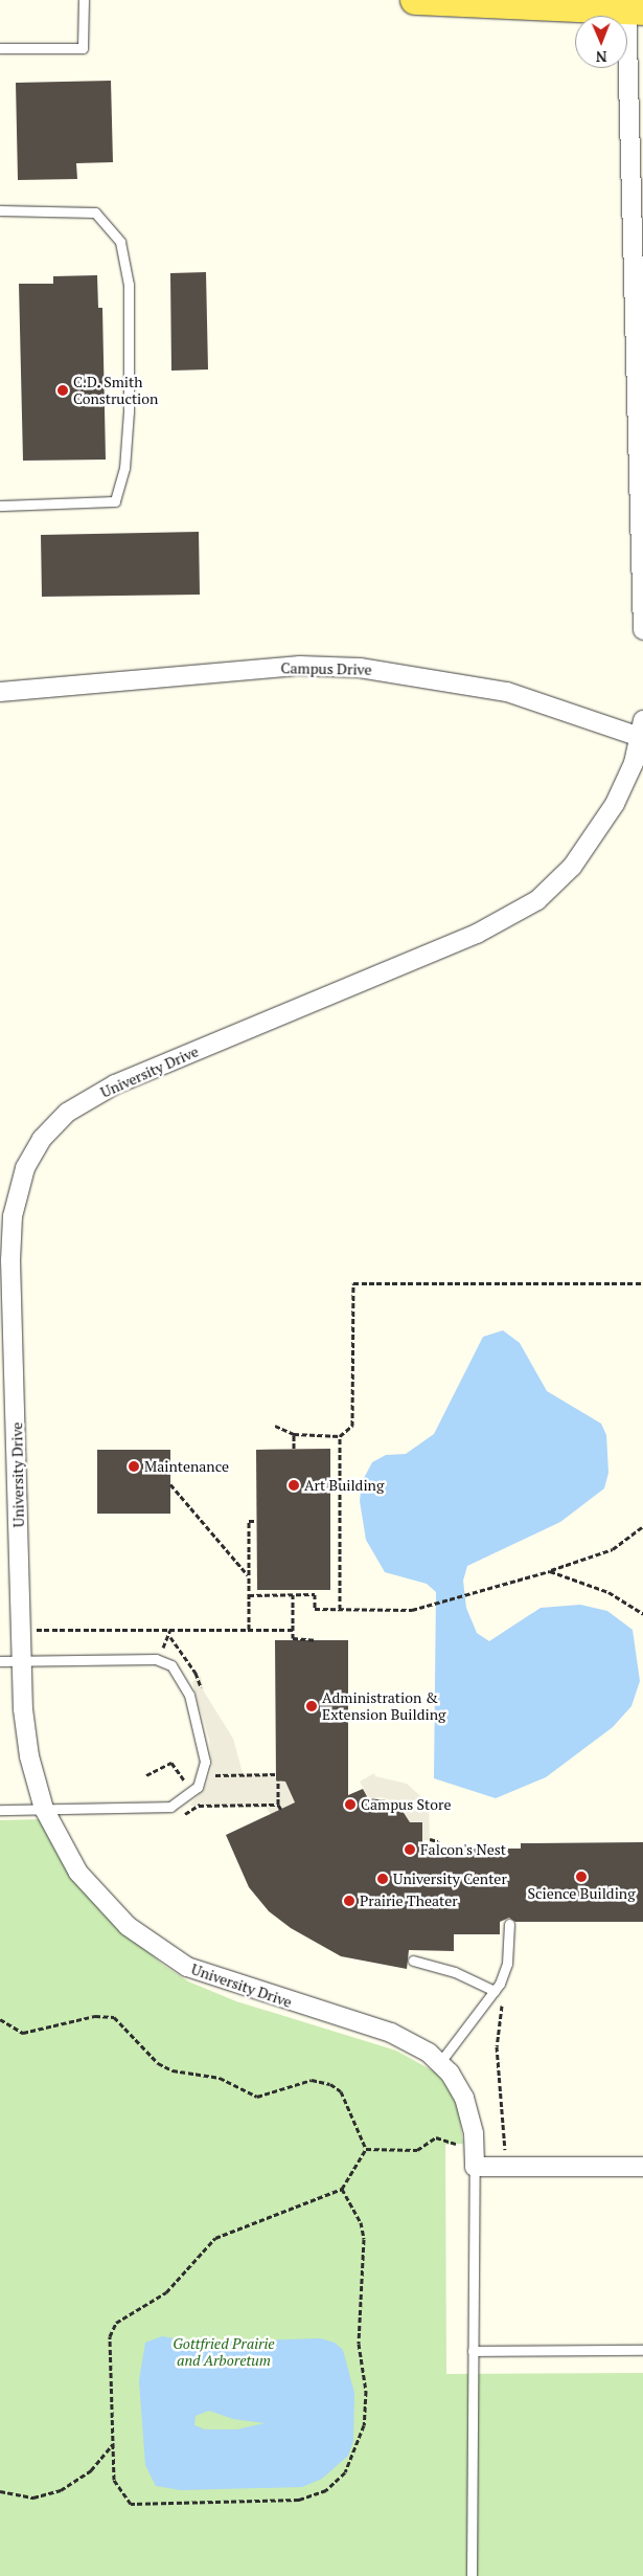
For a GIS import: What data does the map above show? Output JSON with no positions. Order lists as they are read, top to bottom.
{
  "streets": {
    "street": ["Campus Drive", "University Drive"]
  },
  "crossings": [
    ["Campus Drive", "University Drive"]
  ],
  "parks": ["Gottfried Prairie and Arboretum"],
  "places": [
    "C.D. Smith Construction",
    "Maintenance",
    "Art Building",
    "Administration & Extension Building",
    "Campus Store",
    "Falcon's Nest",
    "Science Building",
    "University Center",
    "Prairie Theater"
  ],
  "north": "bottom"
}
